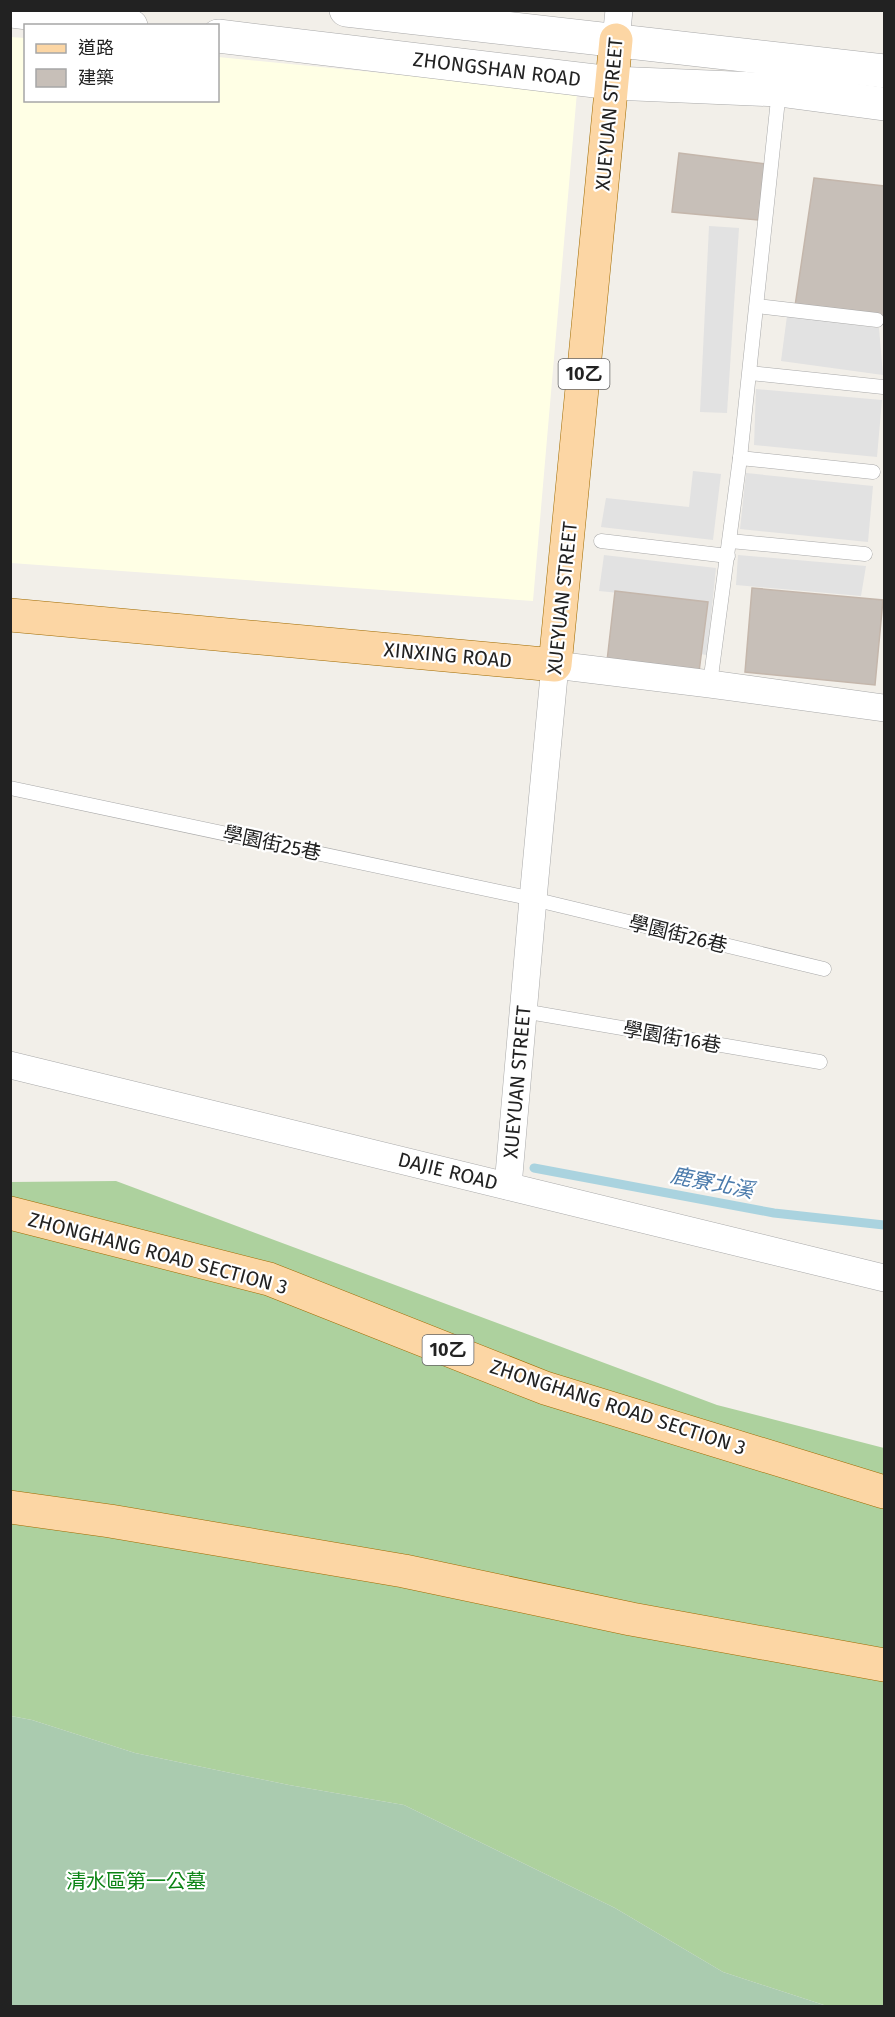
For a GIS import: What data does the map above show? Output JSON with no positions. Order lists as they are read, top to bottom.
{
  "streets": {
    "main road": [
      "XUEYUAN STREET",
      "10乙",
      "XINXING ROAD",
      "ZHONGHANG ROAD SECTION 3"
    ],
    "street": ["ZHONGSHAN ROAD", "DAJIE ROAD"],
    "lane": ["學園街25巷", "學園街26巷", "學園街16巷"]
  },
  "crossings": [
    ["ZHONGSHAN ROAD", "XUEYUAN STREET"],
    ["XUEYUAN STREET", "XINXING ROAD"],
    ["XUEYUAN STREET", "學園街25巷"],
    ["XUEYUAN STREET", "學園街26巷"],
    ["XUEYUAN STREET", "學園街16巷"],
    ["XUEYUAN STREET", "DAJIE ROAD"],
    ["學園街25巷", "學園街26巷"]
  ],
  "water": ["鹿寮北溪"],
  "parks": ["清水區第一公墓"],
  "legend": ["道路", "建築"]
}
